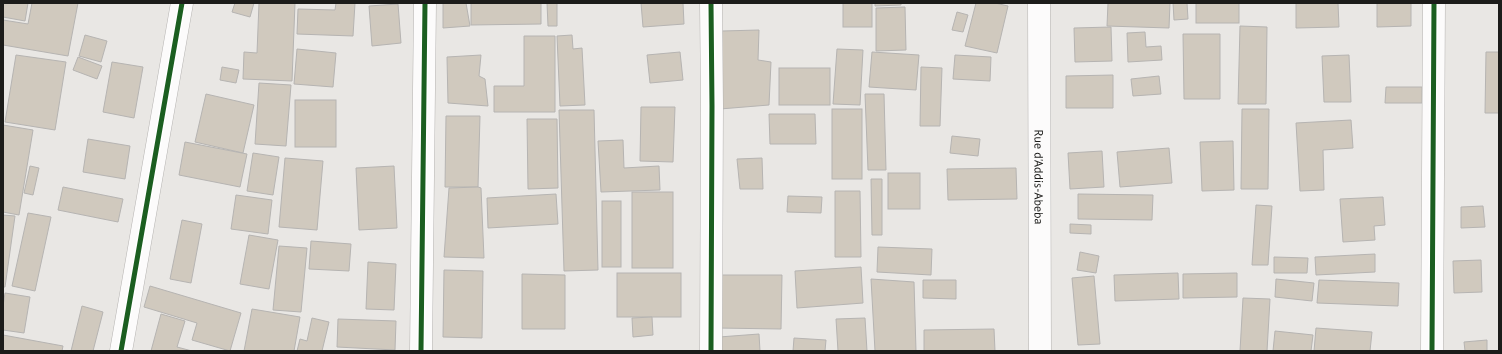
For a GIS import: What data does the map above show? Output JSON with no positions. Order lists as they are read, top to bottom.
{
  "streets": {
    "street": ["Rue d'Addis-Abeba"]
  }
}
